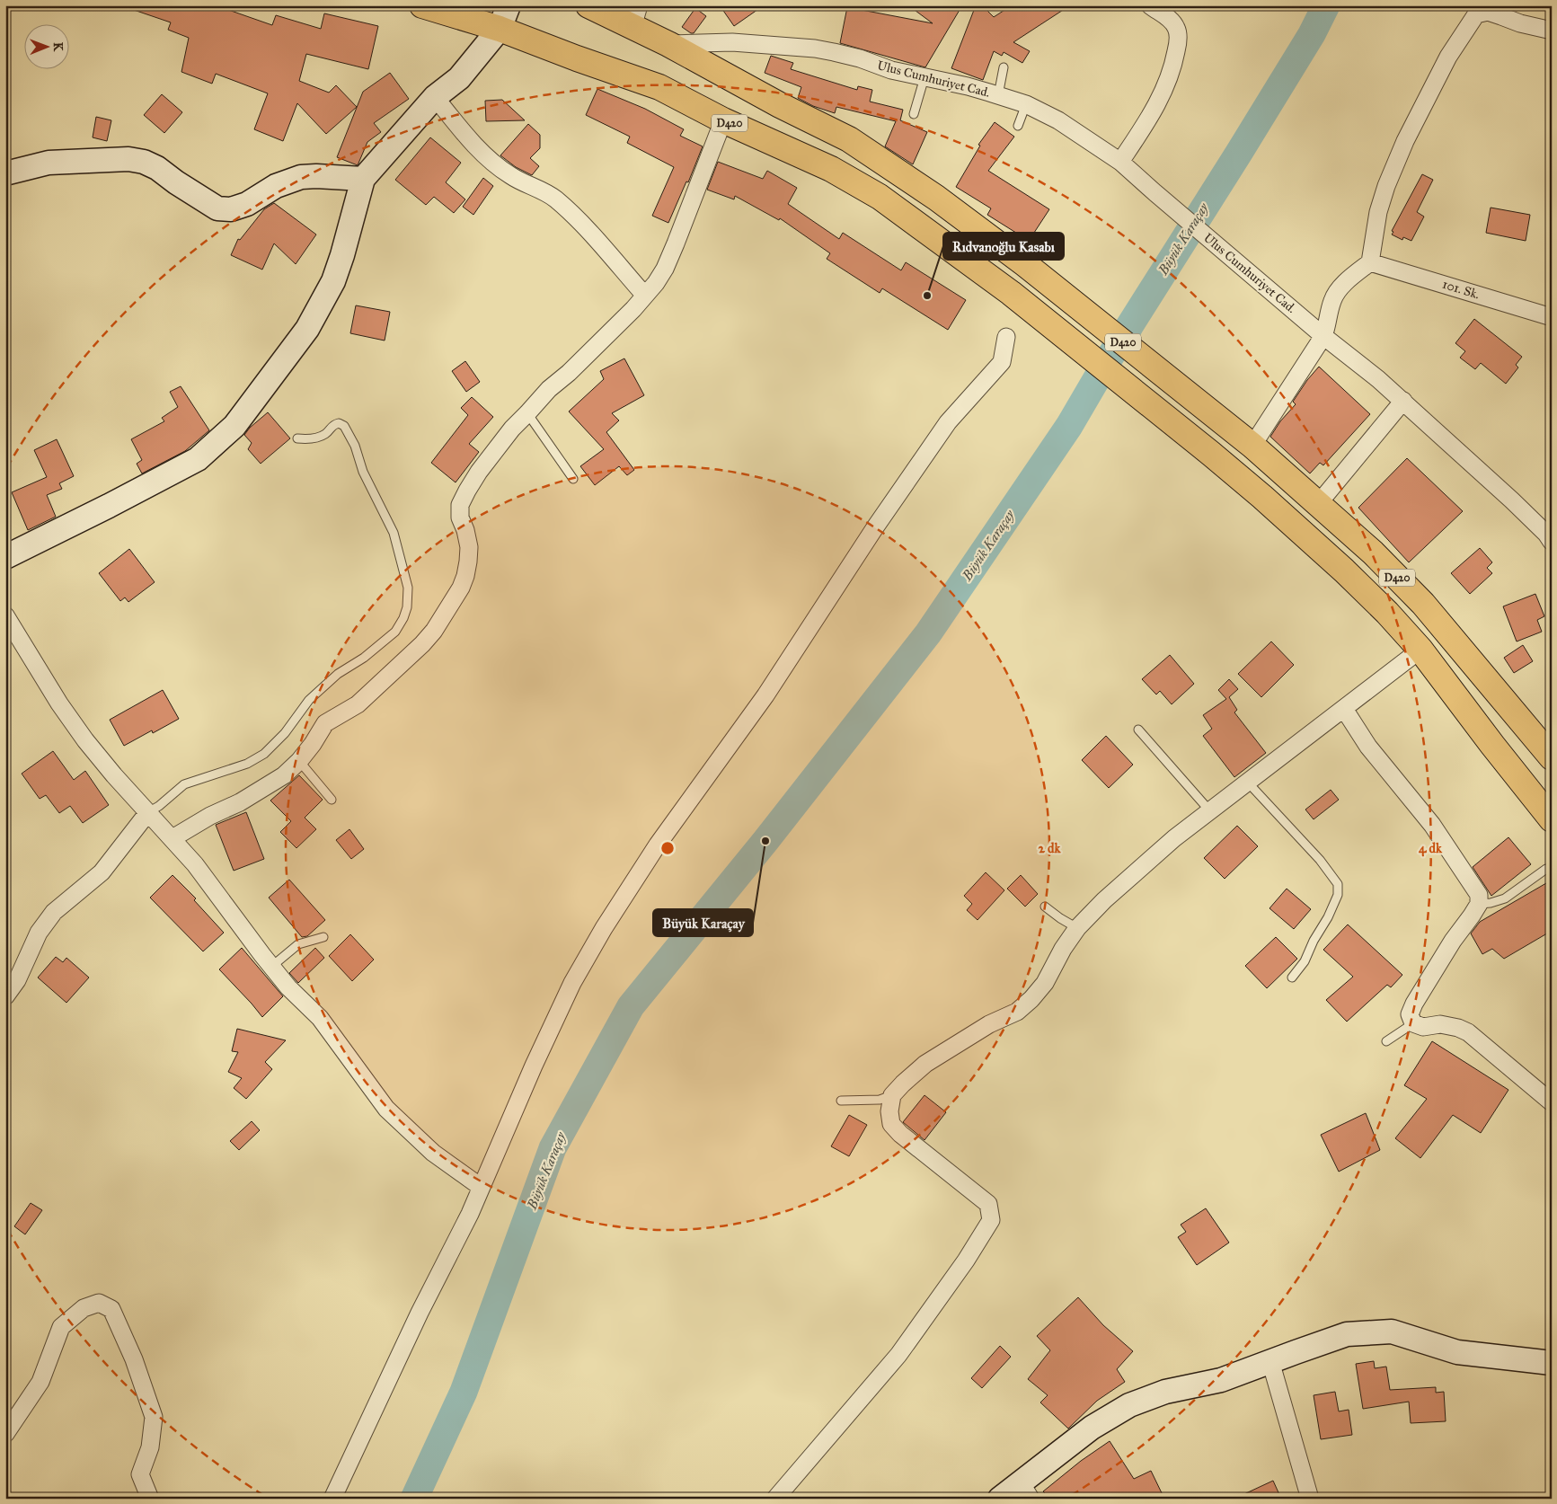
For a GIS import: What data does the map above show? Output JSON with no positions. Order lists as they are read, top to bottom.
{
  "streets": {
    "highway": ["D420"],
    "street": ["Ulus Cumhuriyet Cad.", "101. Sk."]
  },
  "crossings": [
    ["Ulus Cumhuriyet Cad.", "D420"]
  ],
  "water": ["Büyük Karaçay"],
  "places": ["Rıdvanoğlu Kasabı", "Büyük Karaçay"],
  "north": "right",
  "rings": ["2 dk", "4 dk"]
}
